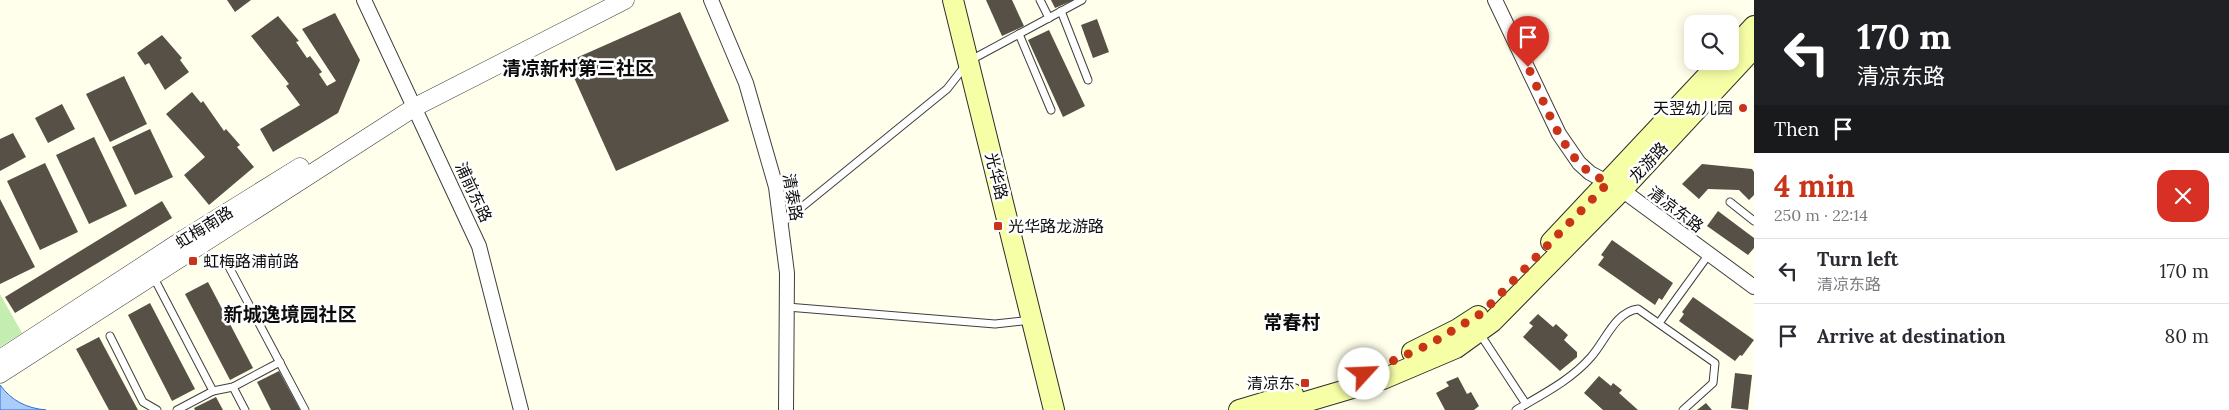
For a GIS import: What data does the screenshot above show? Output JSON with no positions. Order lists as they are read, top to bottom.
{
  "streets": {
    "main road": ["龙游路", "光华路"],
    "street": [
      "浦前东路",
      "清泰路",
      "清凉东路",
      "虹梅南路"
    ]
  },
  "crossings": [
    ["龙游路", "清凉东路"],
    ["浦前东路", "虹梅南路"]
  ],
  "districts": ["清凉新村第三社区", "新城逸境园社区", "常春村"],
  "places": {
    "other": ["天翌幼儿园"],
    "transit": ["光华路龙游路", "虹梅路浦前路", "清凉东"]
  },
  "page": {
    "turn": ["170 m", "清凉东路"],
    "then": "Then",
    "heading": ["4 min", "250 m · 22:14"],
    "list": [
      {
        "name": "Turn left",
        "note": "清凉东路",
        "value": "170 m"
      },
      {
        "name": "Arrive at destination",
        "value": "80 m"
      }
    ]
  }
}
